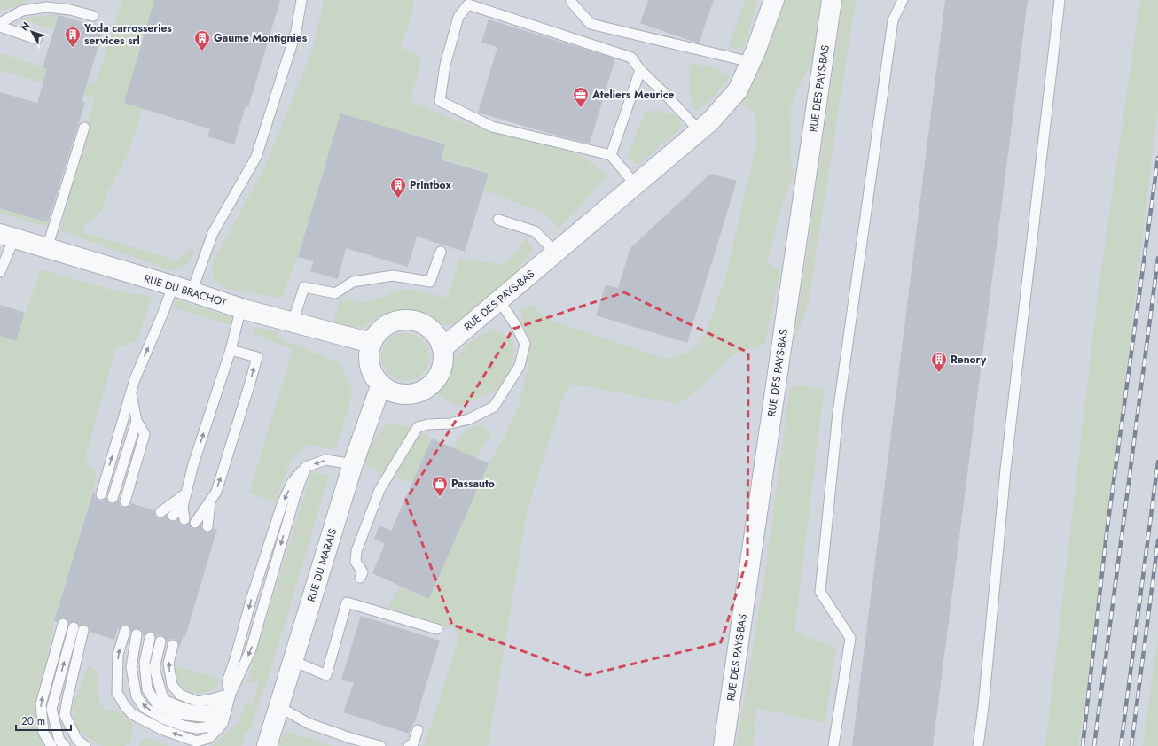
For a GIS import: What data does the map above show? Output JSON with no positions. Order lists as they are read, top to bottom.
{
  "streets": {
    "street": ["RUE DES PAYS-BAS", "RUE DU BRACHOT", "RUE DU MARAIS"]
  },
  "crossings": [
    ["RUE DES PAYS-BAS", "RUE DU BRACHOT"],
    ["RUE DES PAYS-BAS", "RUE DU MARAIS"],
    ["RUE DU BRACHOT", "RUE DU MARAIS"]
  ],
  "places": {
    "building": [
      "Yoda carrosseries services srl",
      "Gaume Montignies",
      "Printbox",
      "Renory"
    ],
    "office": ["Ateliers Meurice"],
    "shop": ["Passauto"]
  },
  "scale_bar": "20 m",
  "north": "top left"
}
